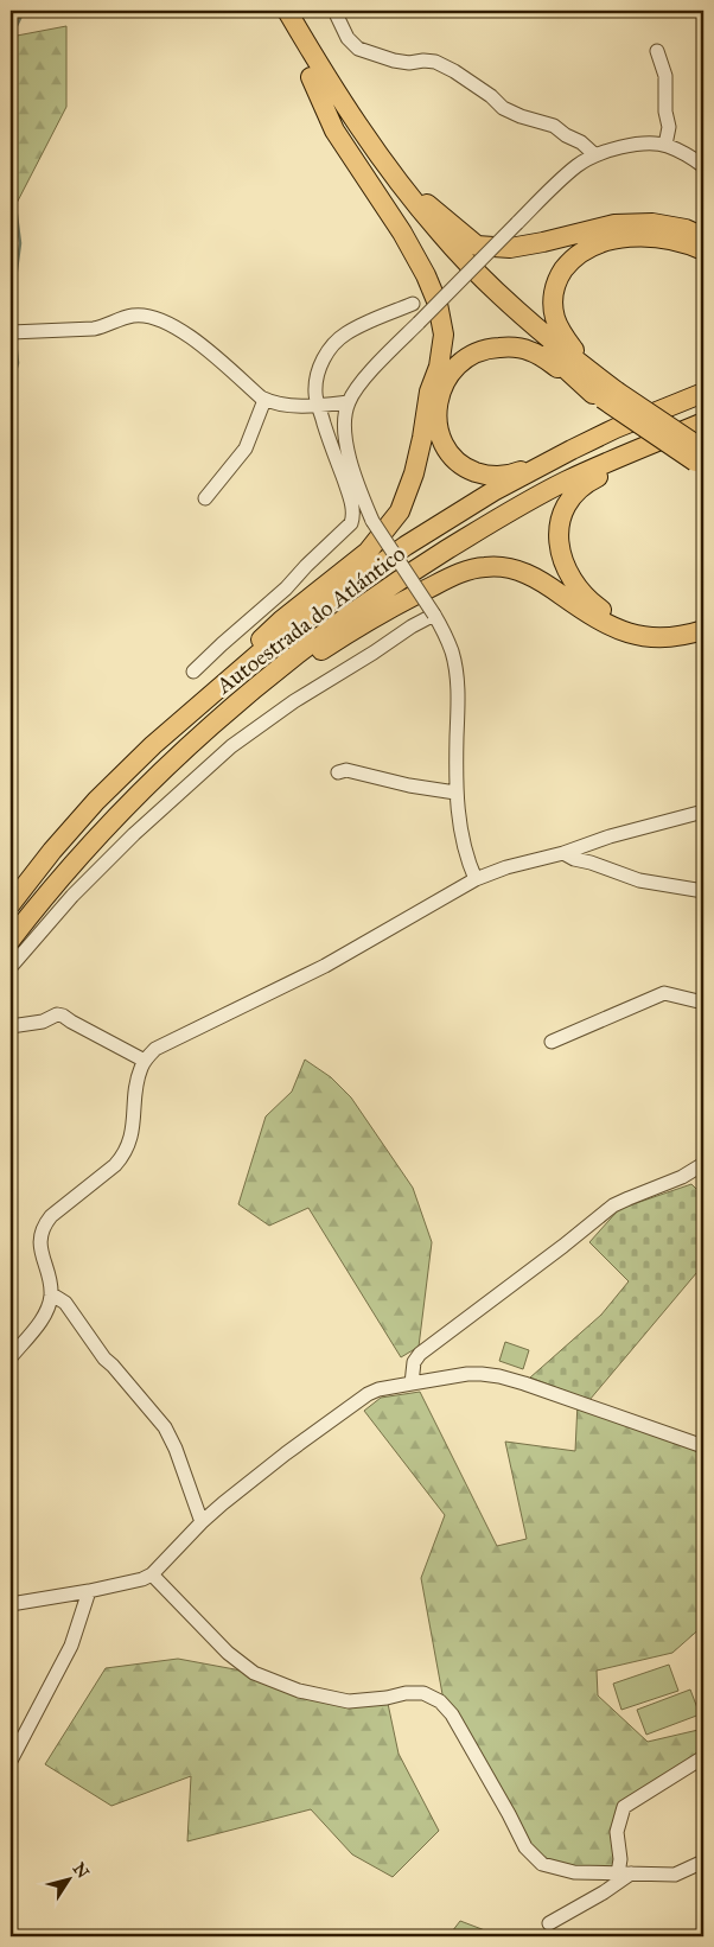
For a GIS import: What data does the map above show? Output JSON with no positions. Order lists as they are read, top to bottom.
{
  "streets": {
    "highway": ["Autoestrada do Atlántico"]
  },
  "north": "top right"
}
